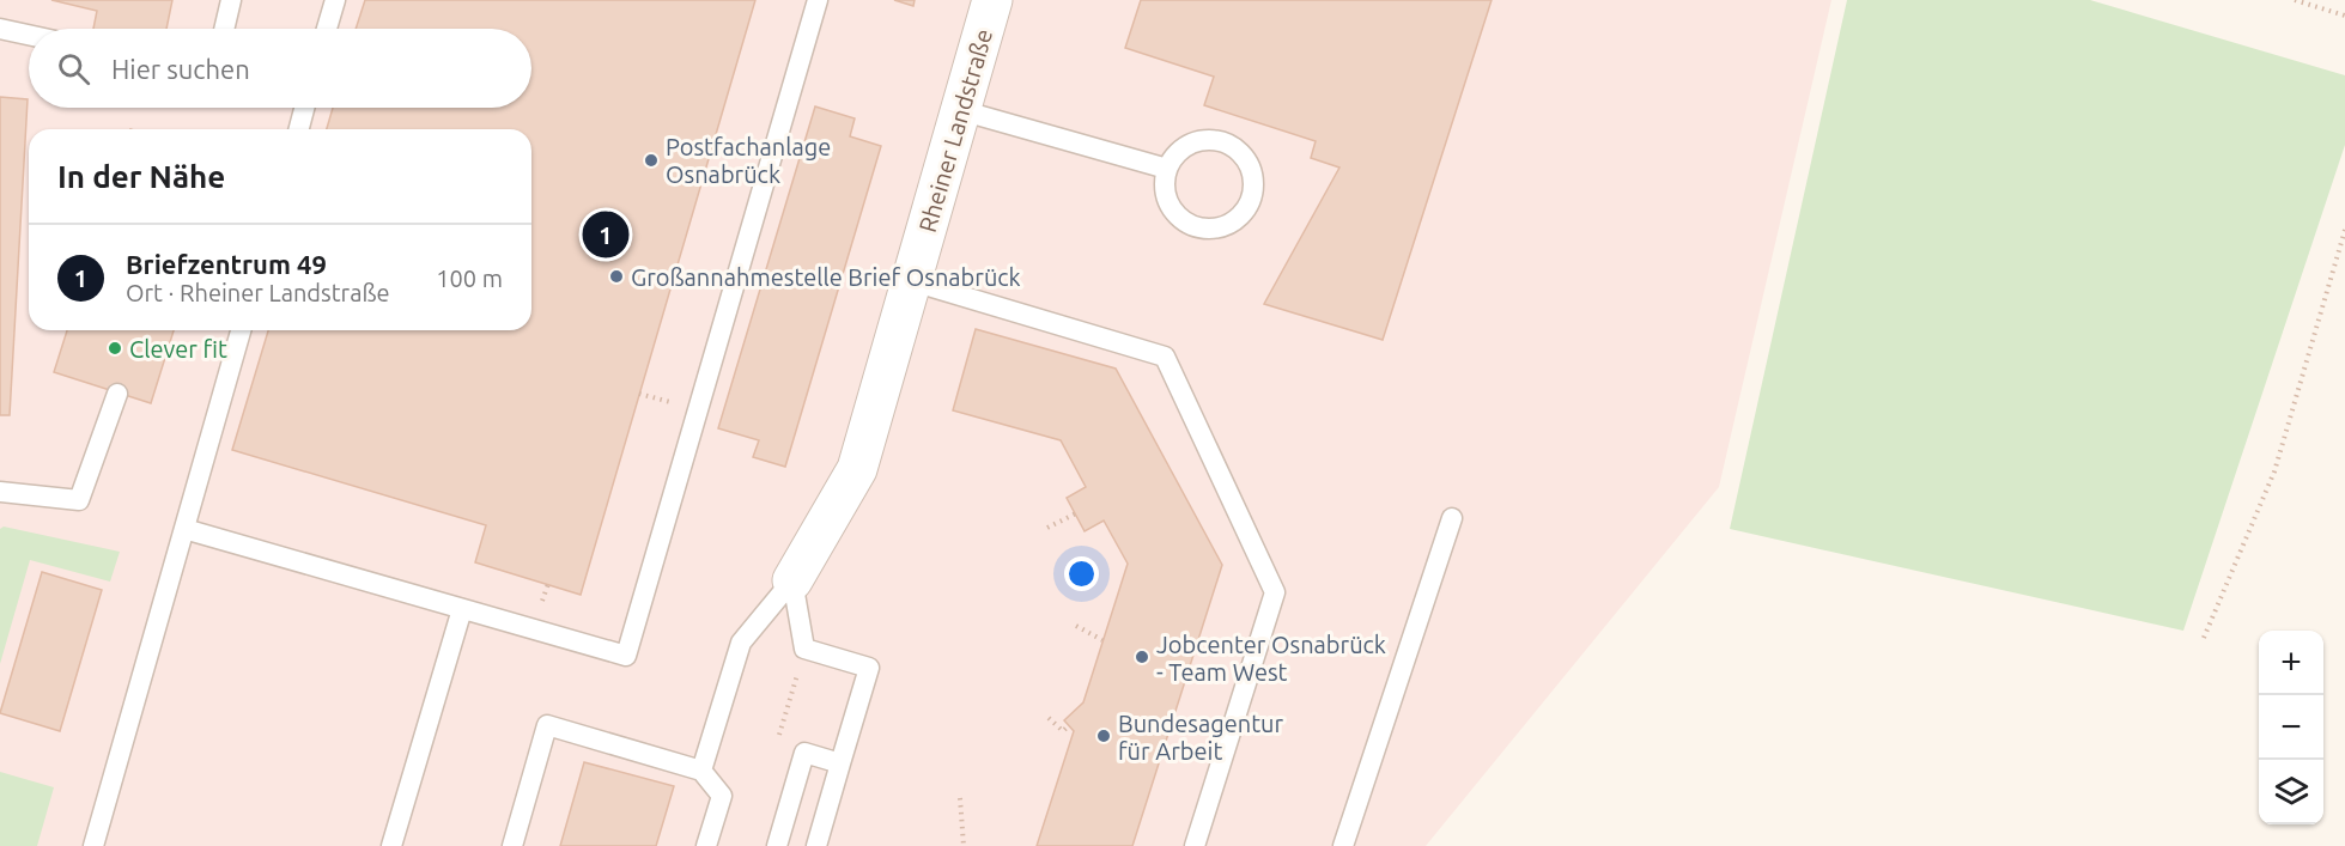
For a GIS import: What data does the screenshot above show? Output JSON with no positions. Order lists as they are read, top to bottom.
{
  "streets": {
    "street": ["Rheiner Landstraße"]
  },
  "places": [
    "Postfachanlage Osnabrück",
    "Großannahmestelle Brief Osnabrück",
    "Clever fit",
    "Jobcenter Osnabrück - Team West",
    "Bundesagentur für Arbeit"
  ],
  "page": {
    "search": "Hier suchen",
    "heading": "In der Nähe",
    "pins": "1",
    "list": [
      {
        "mark": "1",
        "name": "Briefzentrum 49",
        "note": "Ort · Rheiner Landstraße",
        "value": "100 m"
      }
    ],
    "map_buttons": ["+", "−"]
  }
}
